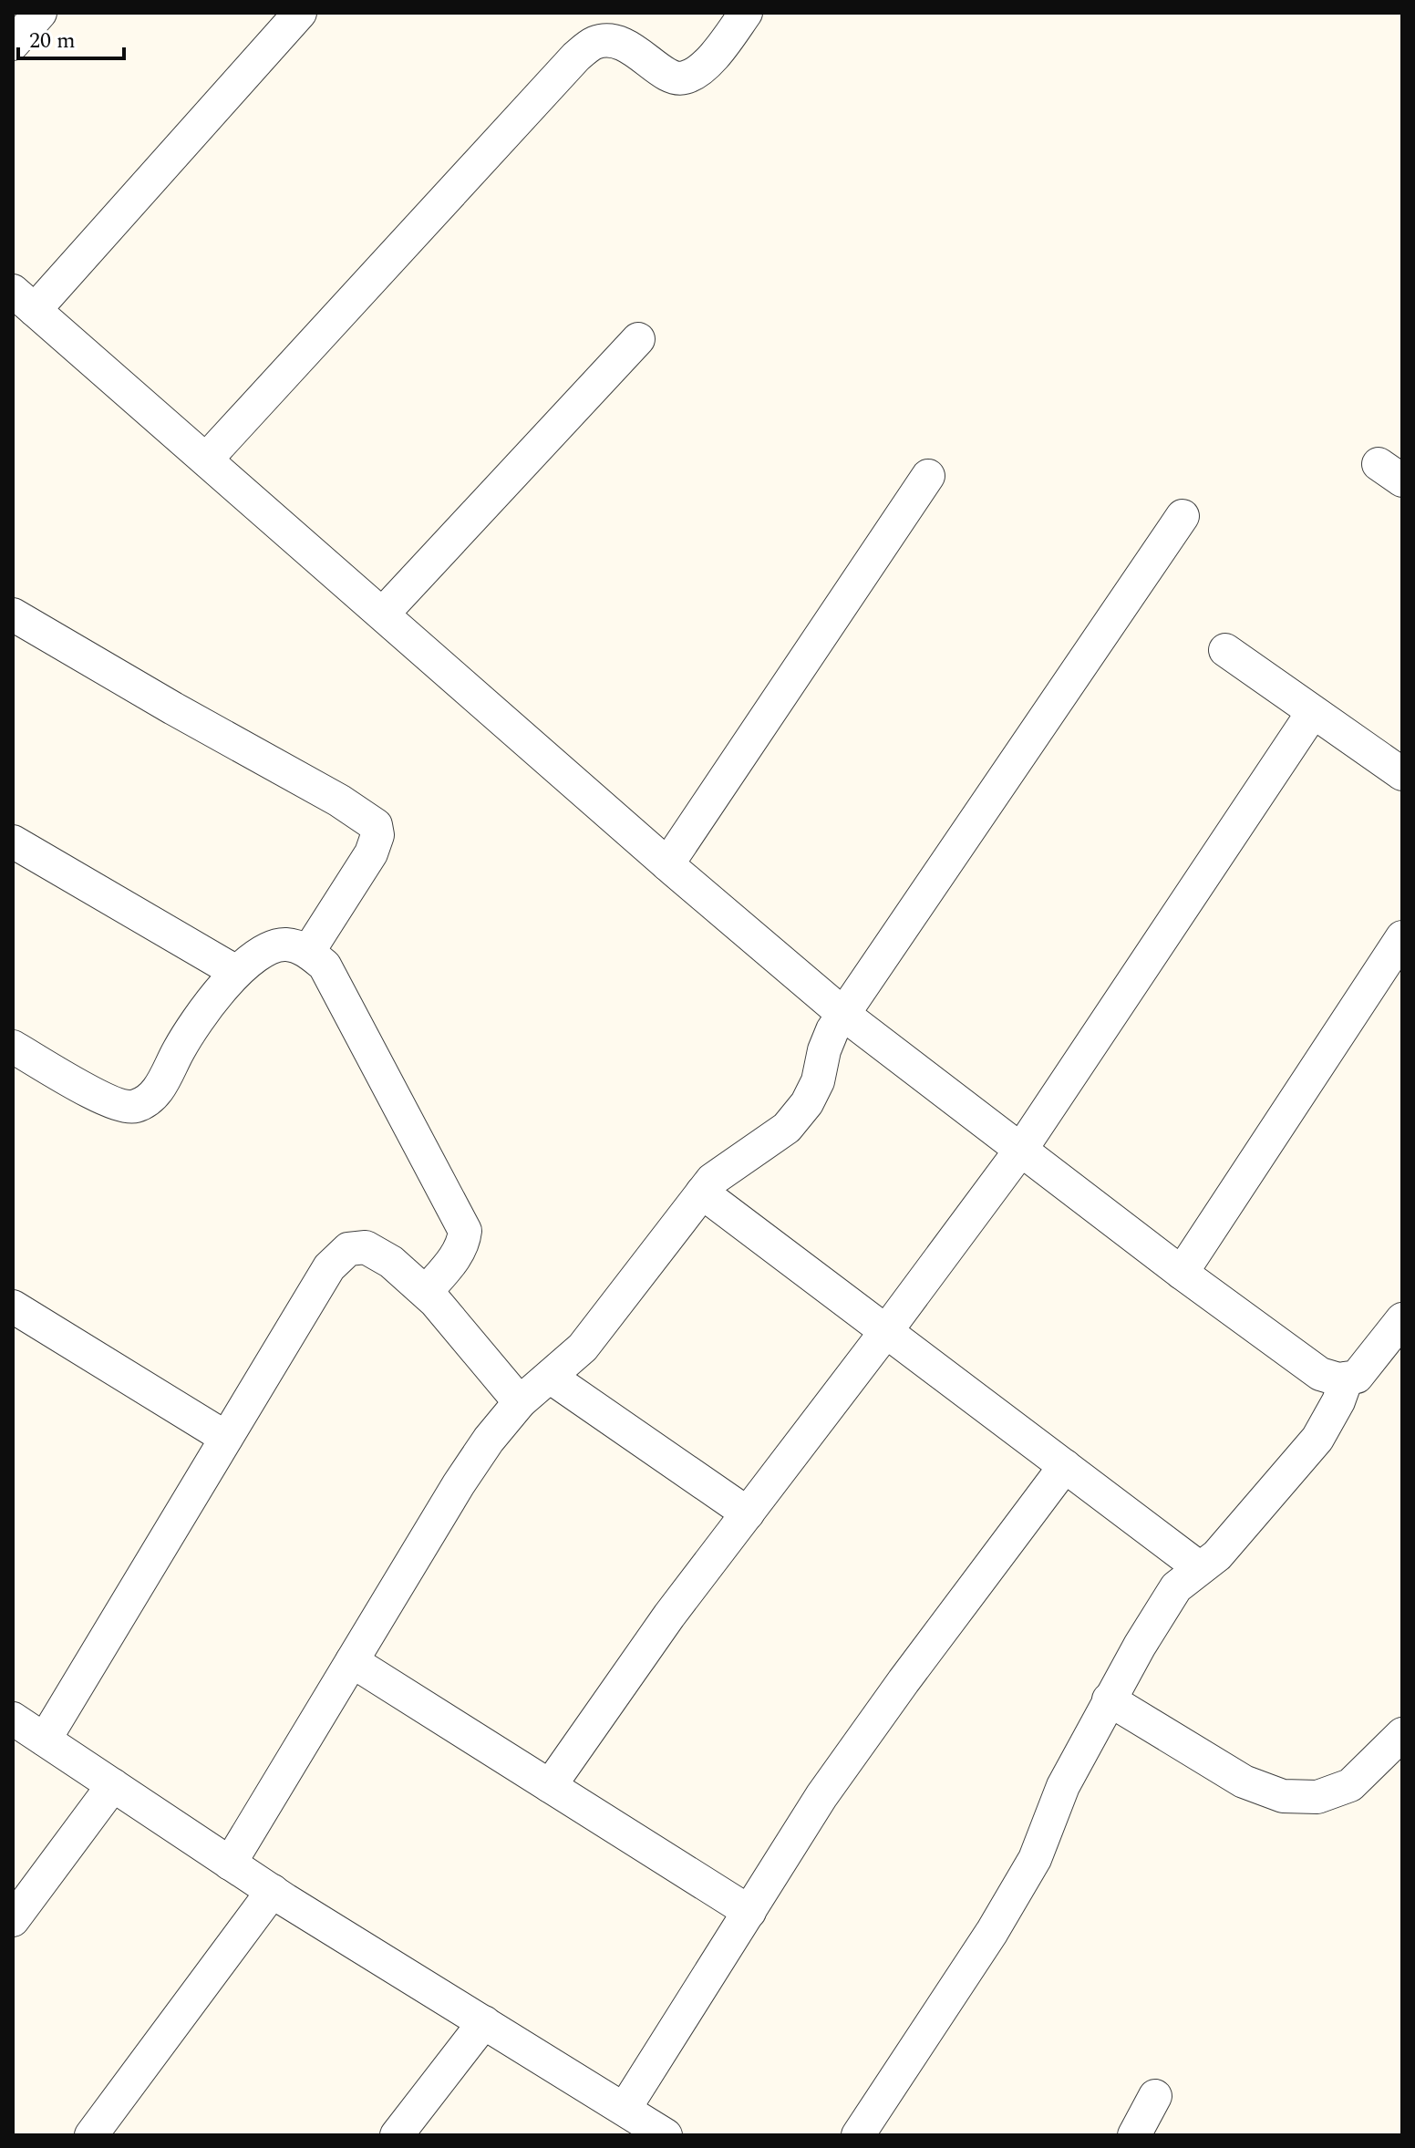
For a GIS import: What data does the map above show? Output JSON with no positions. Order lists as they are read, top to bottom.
{
  "scale_bar": "20 m"
}
